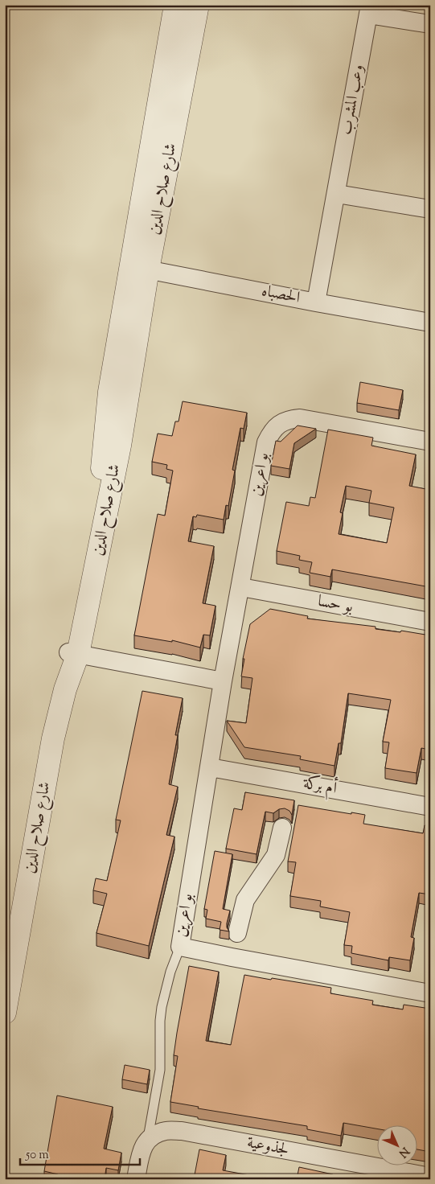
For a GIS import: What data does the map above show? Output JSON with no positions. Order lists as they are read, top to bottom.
{
  "streets": {
    "street": [
      "وعب المشرب",
      "شارع صلاح الدين",
      "الحصباه",
      "بو اعرين",
      "بو حسا",
      "أم بركة",
      "لجذوعية"
    ]
  },
  "crossings": [
    ["وعب المشرب", "الحصباه"],
    ["شارع صلاح الدين", "الحصباه"],
    ["بو اعرين", "بو حسا"],
    ["بو اعرين", "أم بركة"]
  ],
  "scale_bar": "50 m",
  "north": "bottom right"
}
